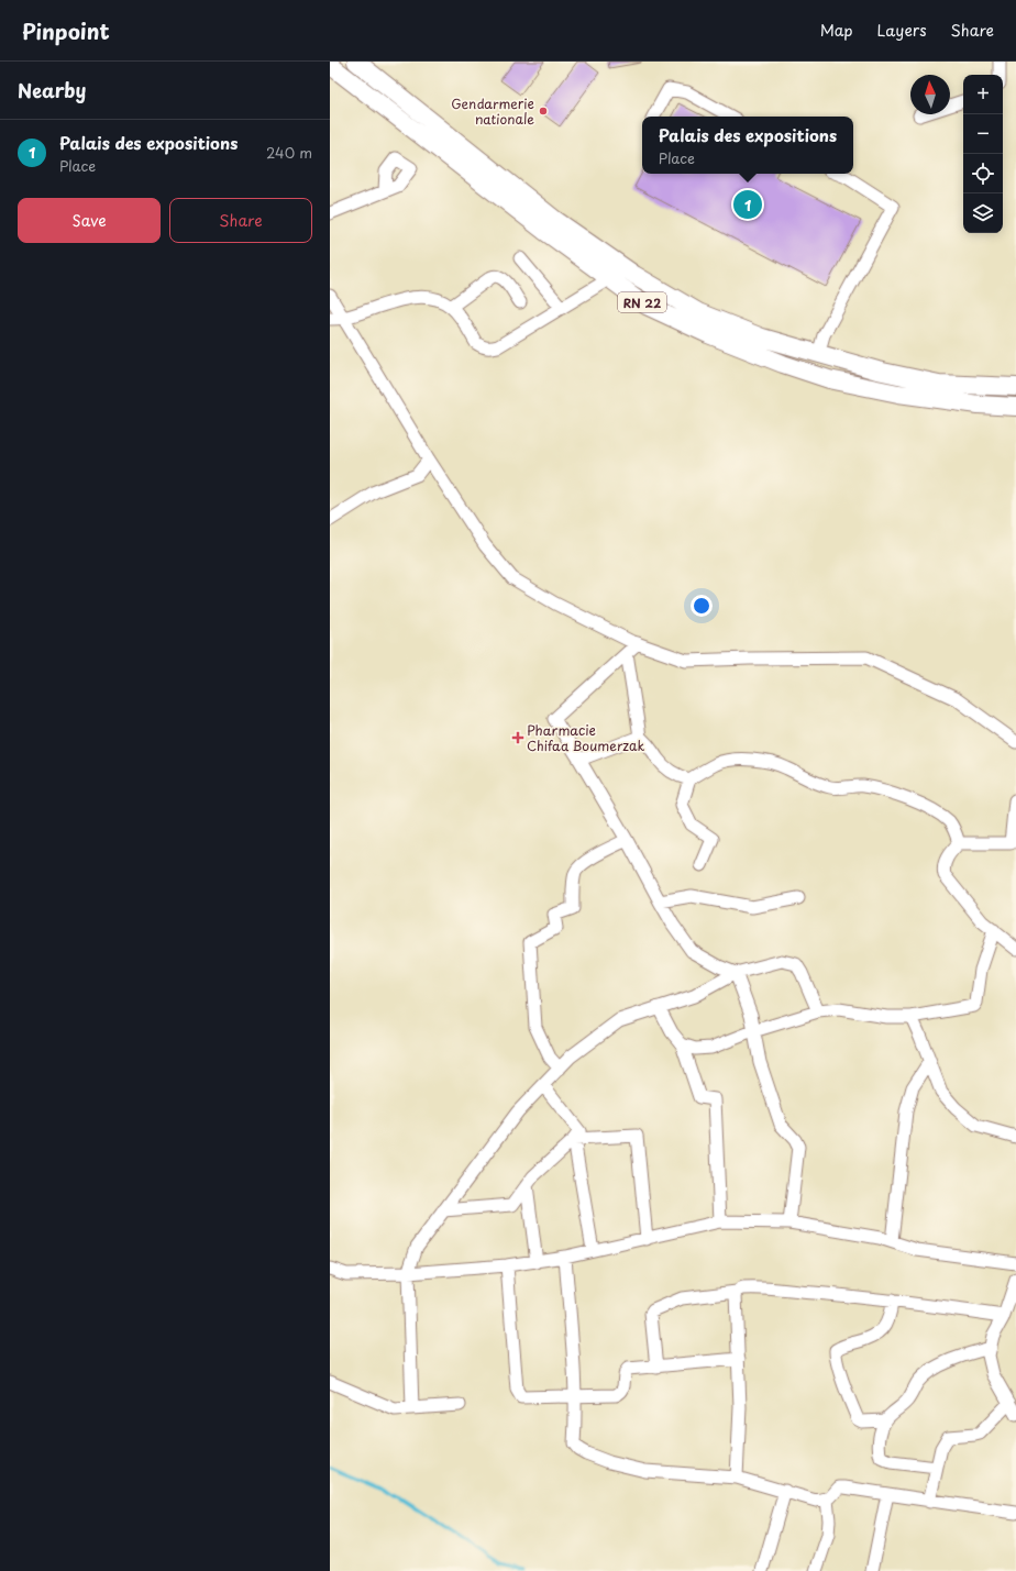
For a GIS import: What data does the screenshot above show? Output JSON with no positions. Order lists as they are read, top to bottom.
{
  "streets": {
    "highway": ["RN 22"]
  },
  "places": {
    "other": ["Gendarmerie nationale"],
    "health": ["Pharmacie Chifaa Boumerzak"]
  },
  "north": "top",
  "page": {
    "header": "Pinpoint",
    "nav": ["Map", "Layers", "Share"],
    "heading": "Nearby",
    "map_buttons": ["+", "−"],
    "popup": ["Palais des expositions", "Place"],
    "list": [
      {
        "mark": "1",
        "name": "Palais des expositions",
        "note": "Place",
        "value": "240 m"
      }
    ],
    "buttons": ["Save", "Share"],
    "pins": "1"
  }
}
